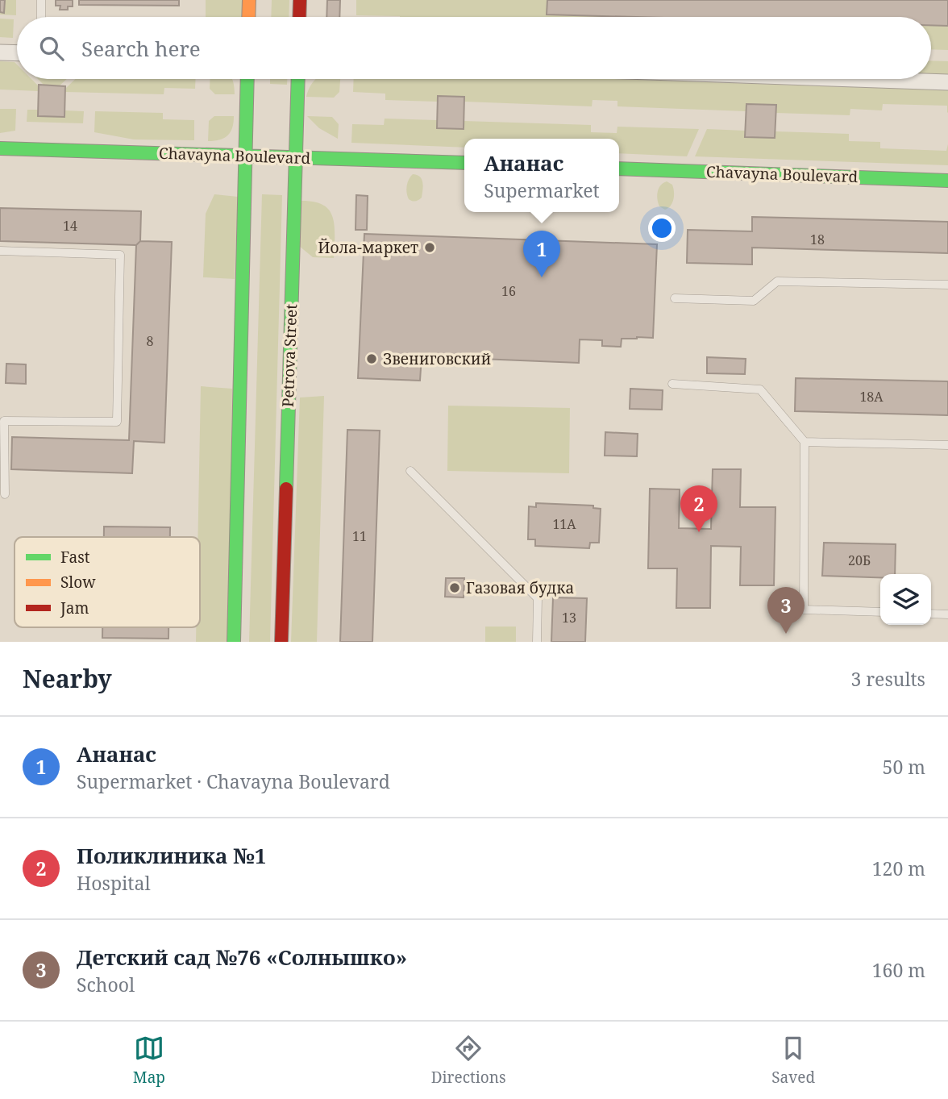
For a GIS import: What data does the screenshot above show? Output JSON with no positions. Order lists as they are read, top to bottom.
{
  "streets": {
    "main road": ["Chavayna Boulevard", "Petrova Street"]
  },
  "crossings": [
    ["Chavayna Boulevard", "Petrova Street"]
  ],
  "places": ["Йола-маркет", "Звениговский", "Газовая будка"],
  "house_numbers": [
    "14",
    "18",
    "16",
    "8",
    "18А",
    "11А",
    "11",
    "20Б",
    "13"
  ],
  "legend": ["Fast", "Slow", "Jam"],
  "page": {
    "search": "Search here",
    "popup": ["Ананас", "Supermarket"],
    "pins": ["1", "2", "3"],
    "heading": ["Nearby", "3 results"],
    "list": [
      {
        "mark": "1",
        "name": "Ананас",
        "note": "Supermarket · Chavayna Boulevard",
        "value": "50 m"
      },
      {
        "mark": "2",
        "name": "Поликлиника №1",
        "note": "Hospital",
        "value": "120 m"
      },
      {
        "mark": "3",
        "name": "Детский сад №76 «Солнышко»",
        "note": "School",
        "value": "160 m"
      }
    ],
    "nav": ["Map", "Directions", "Saved"]
  }
}
